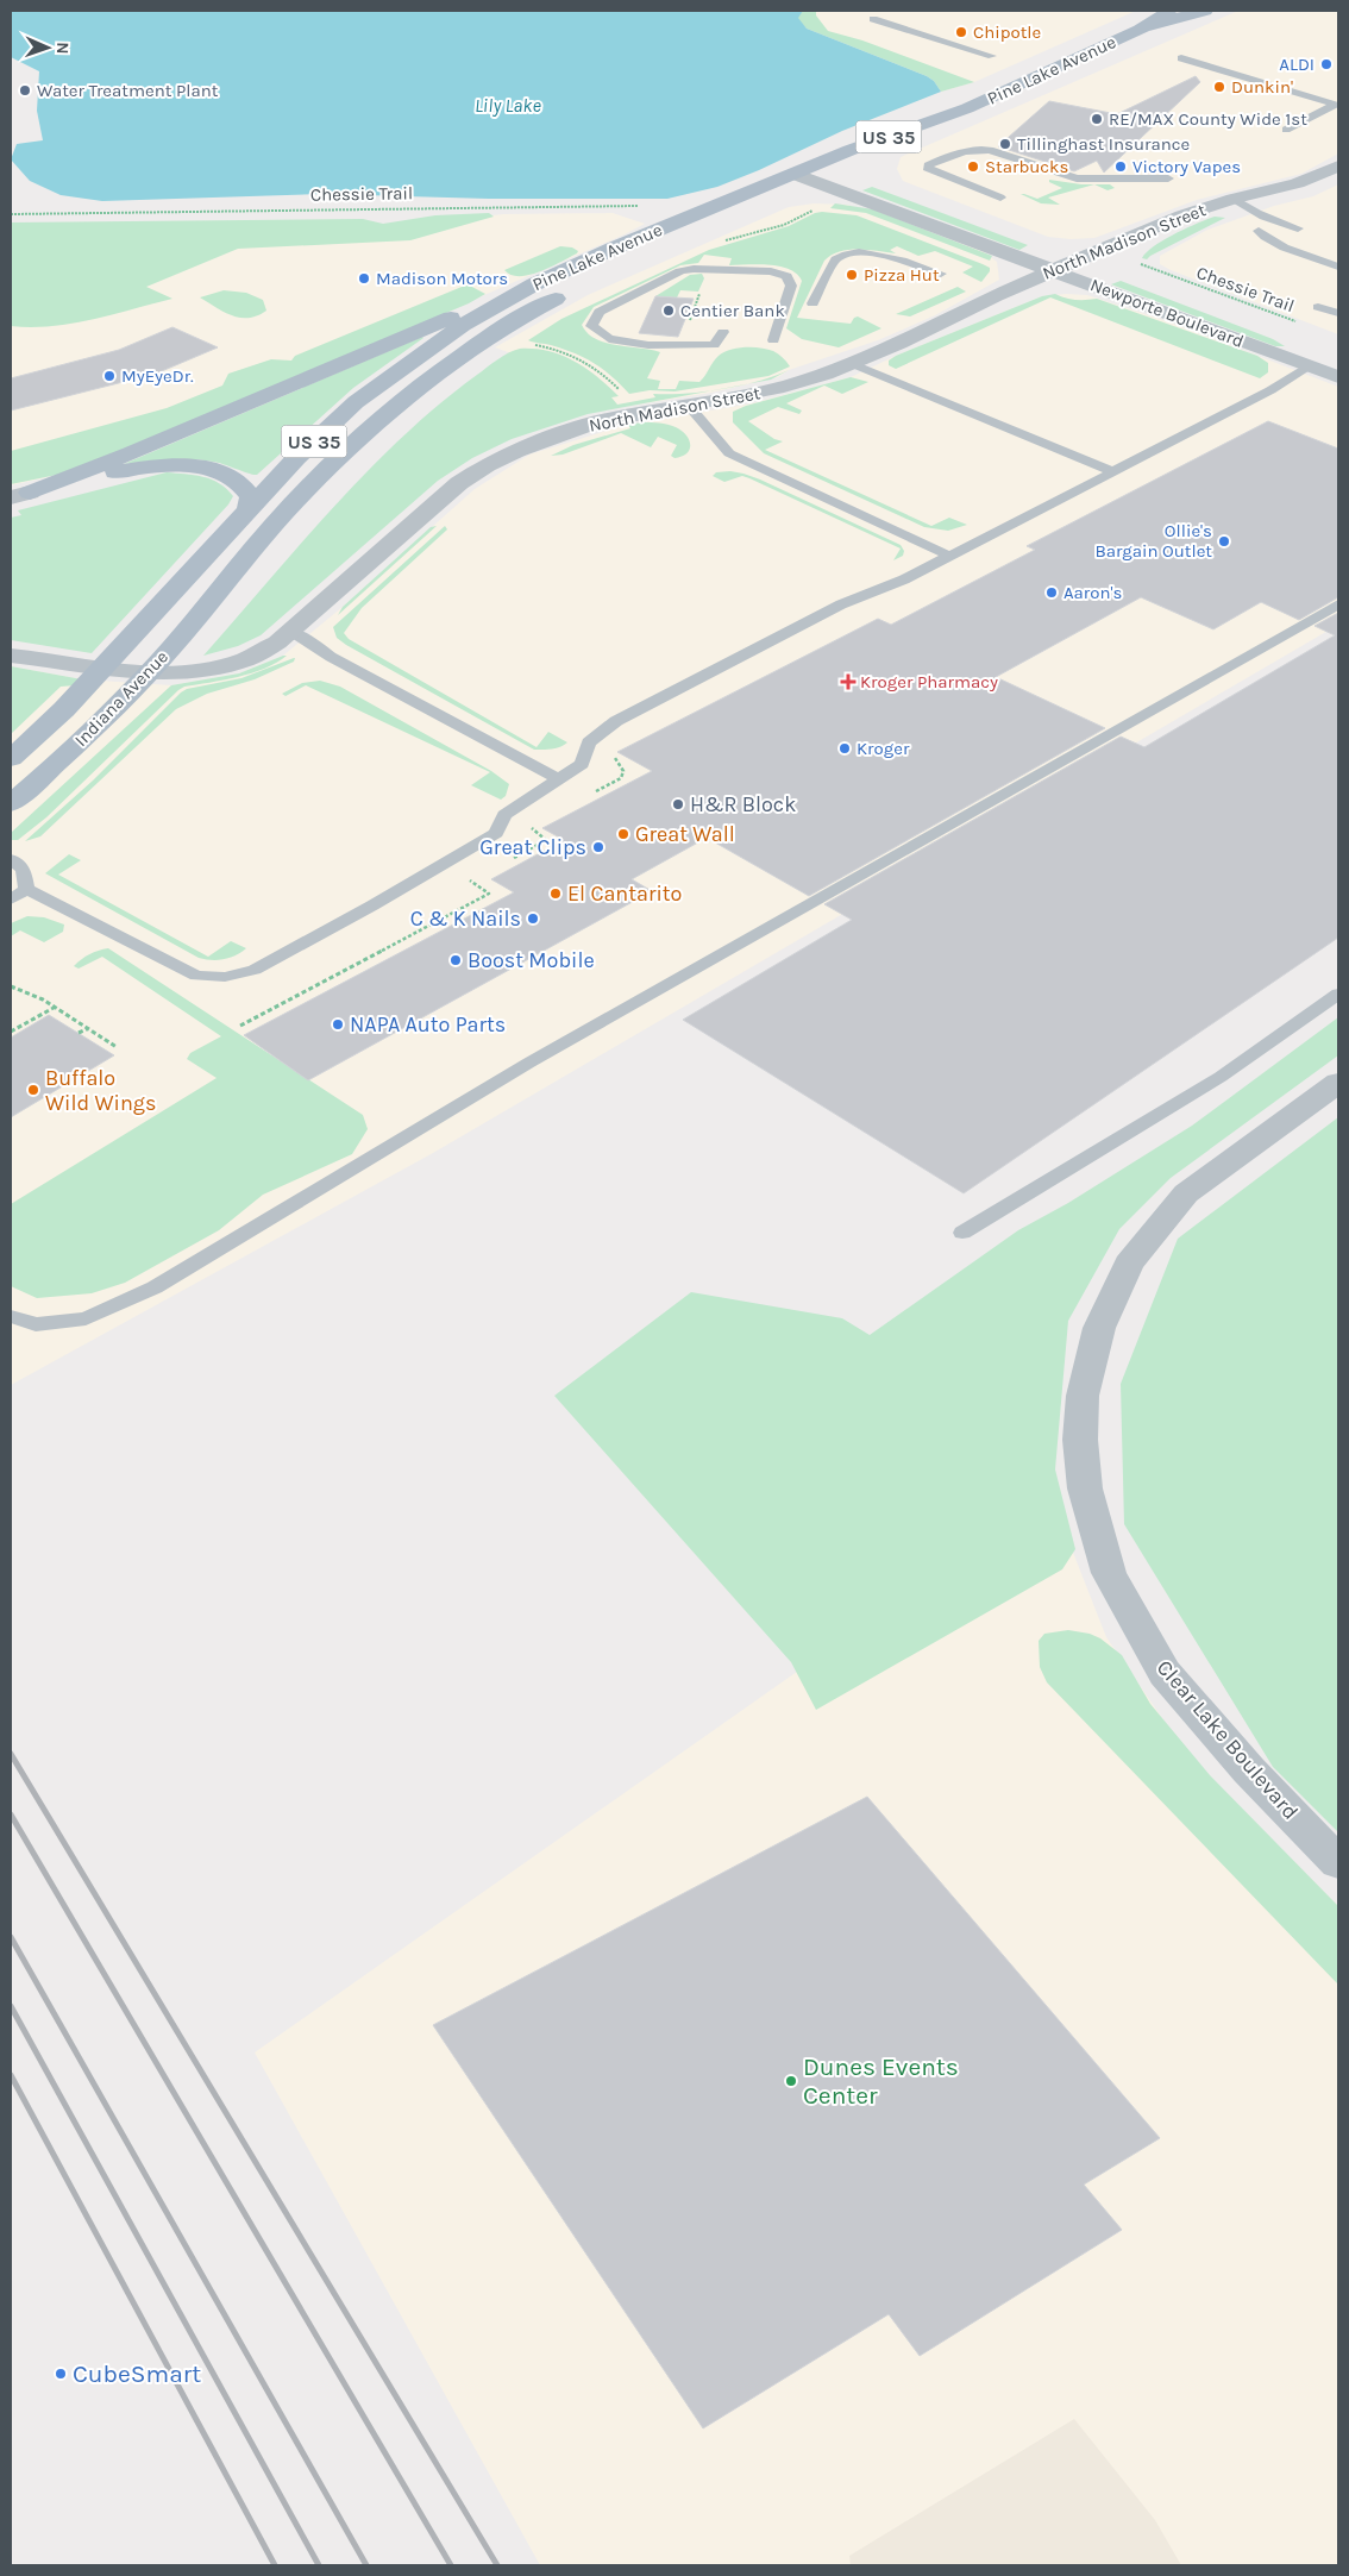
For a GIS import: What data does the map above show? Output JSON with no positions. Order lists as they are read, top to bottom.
{
  "streets": {
    "main road": ["Pine Lake Avenue", "US 35", "Indiana Avenue"],
    "street": ["North Madison Street", "Newporte Boulevard", "Clear Lake Boulevard"],
    "path": ["Chessie Trail"]
  },
  "crossings": [
    ["Pine Lake Avenue", "Newporte Boulevard"],
    ["Pine Lake Avenue", "Indiana Avenue"],
    ["US 35", "Newporte Boulevard"],
    ["North Madison Street", "Newporte Boulevard"]
  ],
  "water": ["Lily Lake"],
  "places": {
    "other": [
      "Chipotle",
      "ALDI",
      "Dunkin'",
      "Water Treatment Plant",
      "RE/MAX County Wide 1st",
      "Tillinghast Insurance",
      "Starbucks",
      "Victory Vapes",
      "Pizza Hut",
      "Madison Motors",
      "Centier Bank",
      "MyEyeDr.",
      "Ollie's Bargain Outlet",
      "Aaron's",
      "Kroger",
      "H&R Block",
      "Great Wall",
      "Great Clips",
      "El Cantarito",
      "C & K Nails",
      "Boost Mobile",
      "NAPA Auto Parts",
      "Buffalo Wild Wings",
      "Dunes Events Center",
      "CubeSmart"
    ],
    "health": ["Kroger Pharmacy"]
  },
  "north": "right"
}
